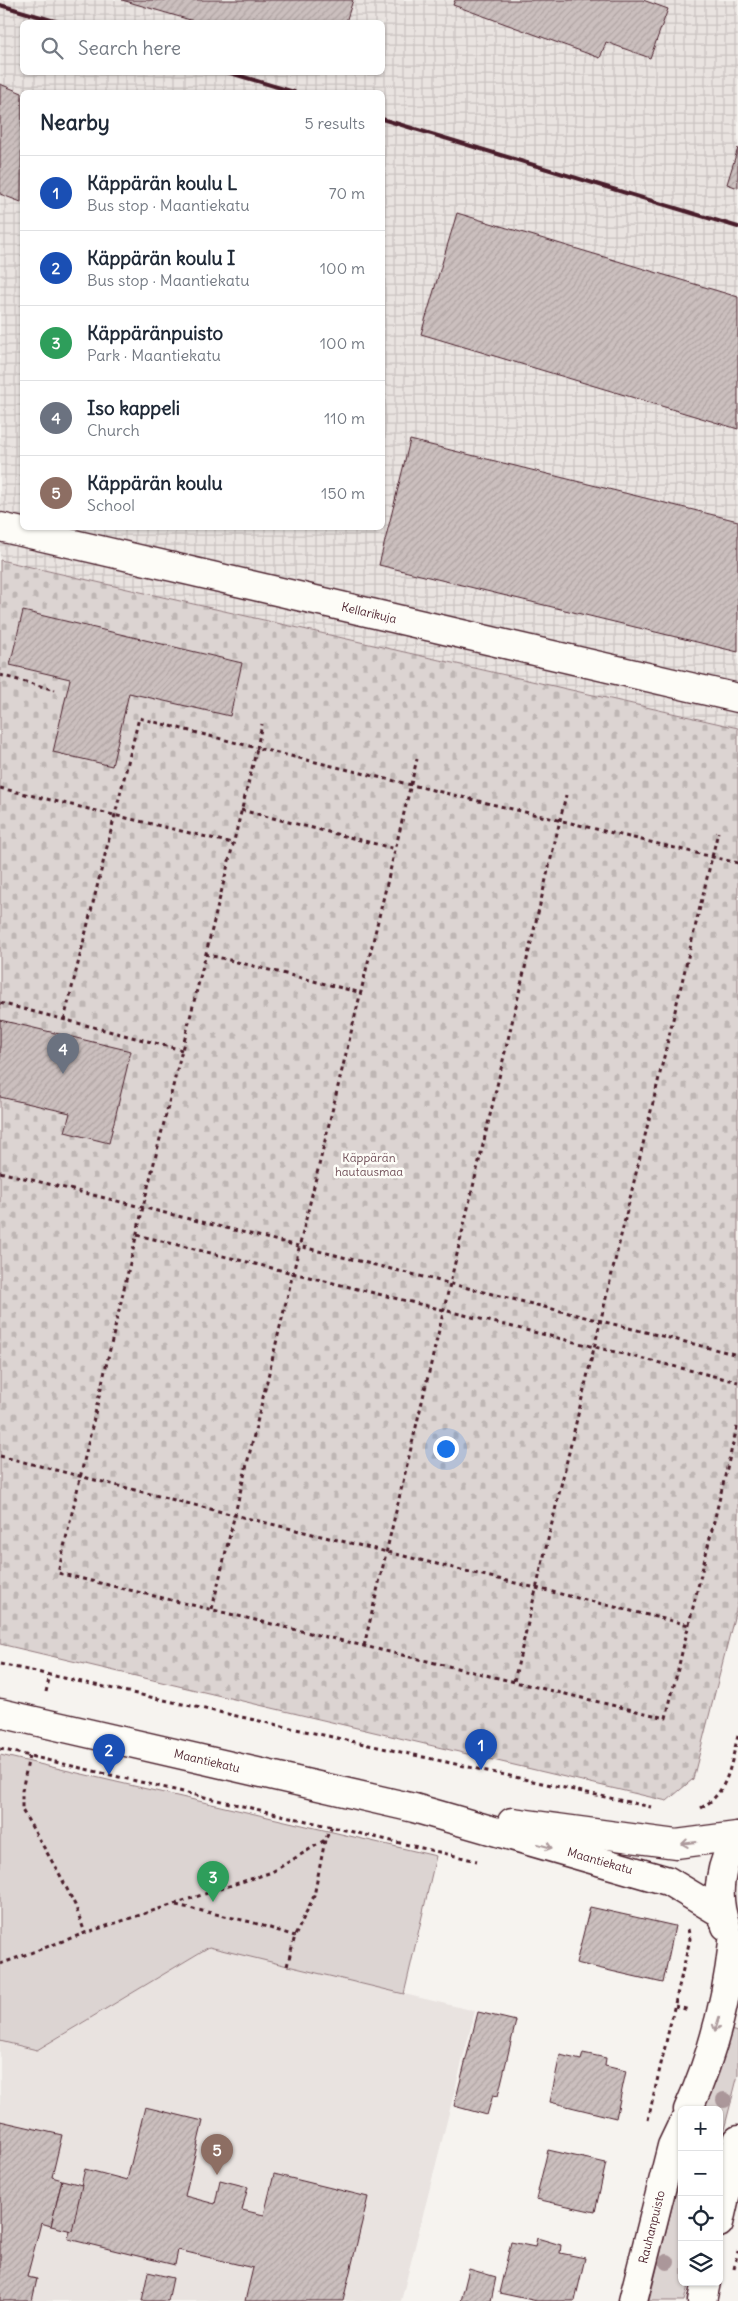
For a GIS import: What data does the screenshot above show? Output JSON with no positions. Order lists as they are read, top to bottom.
{
  "streets": {
    "main road": ["Kellarikuja", "Maantiekatu", "Rauhanpuisto"]
  },
  "parks": ["Käppärän hautausmaa"],
  "page": {
    "search": "Search here",
    "heading": ["Nearby", "5 results"],
    "list": [
      {
        "mark": "1",
        "name": "Käppärän koulu L",
        "note": "Bus stop · Maantiekatu",
        "value": "70 m"
      },
      {
        "mark": "2",
        "name": "Käppärän koulu I",
        "note": "Bus stop · Maantiekatu",
        "value": "100 m"
      },
      {
        "mark": "3",
        "name": "Käppäränpuisto",
        "note": "Park · Maantiekatu",
        "value": "100 m"
      },
      {
        "mark": "4",
        "name": "Iso kappeli",
        "note": "Church",
        "value": "110 m"
      },
      {
        "mark": "5",
        "name": "Käppärän koulu",
        "note": "School",
        "value": "150 m"
      }
    ],
    "pins": [
      "4",
      "1",
      "2",
      "3",
      "5"
    ],
    "map_buttons": ["+", "−"]
  }
}
